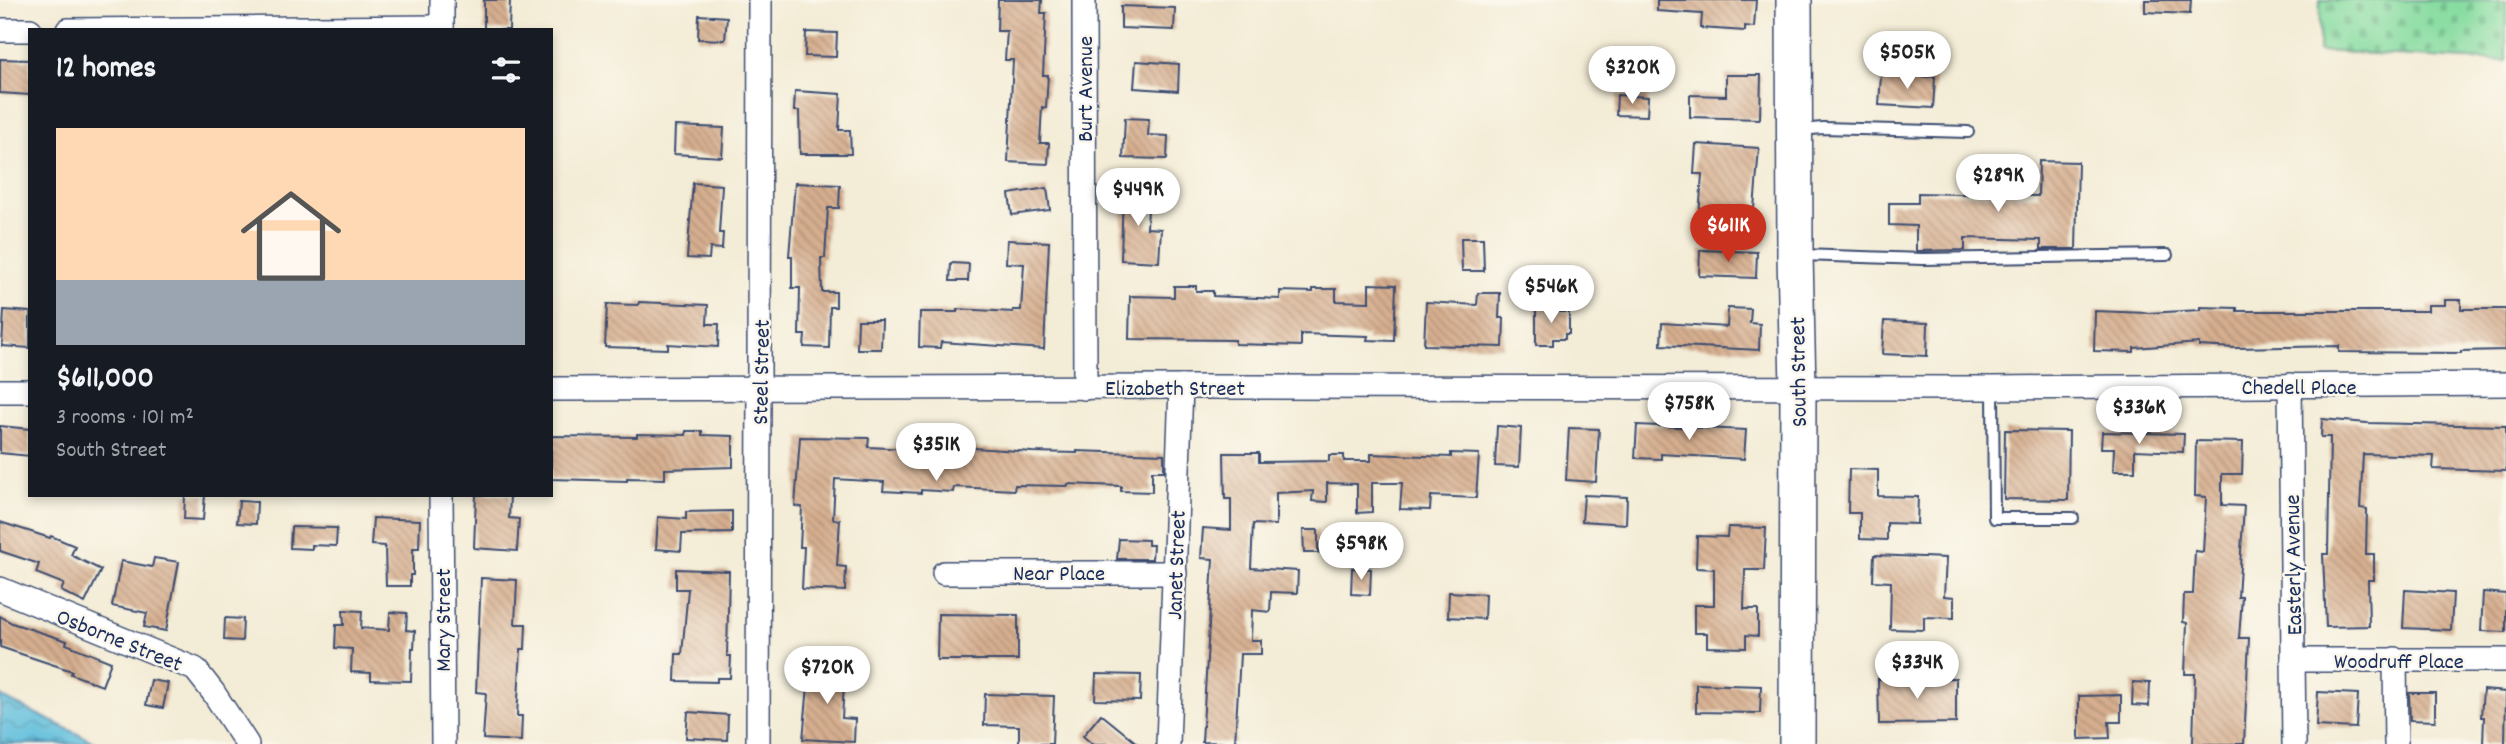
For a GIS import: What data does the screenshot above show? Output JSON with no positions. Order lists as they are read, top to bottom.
{
  "streets": {
    "main road": ["South Street"],
    "street": [
      "Burt Avenue",
      "Steel Street",
      "Chedell Place",
      "Elizabeth Street",
      "Janet Street",
      "Easterly Avenue",
      "Near Place",
      "Mary Street",
      "Osborne Street",
      "Woodruff Place"
    ]
  },
  "crossings": [
    ["Burt Avenue", "Elizabeth Street"],
    ["Steel Street", "Elizabeth Street"],
    ["South Street", "Chedell Place"],
    ["South Street", "Elizabeth Street"],
    ["Chedell Place", "Elizabeth Street"],
    ["Chedell Place", "Easterly Avenue"],
    ["Elizabeth Street", "Janet Street"],
    ["Janet Street", "Near Place"],
    ["Easterly Avenue", "Woodruff Place"]
  ],
  "page": {
    "heading": "12 homes",
    "price": [
      "$505K",
      "$320K",
      "$289K",
      "$449K",
      "$611K",
      "$546K",
      "$758K",
      "$336K",
      "$351K",
      "$598K",
      "$334K",
      "$720K"
    ],
    "list": [
      {
        "name": "$611,000",
        "note": "3 rooms · 101 m² · South Street"
      }
    ]
  }
}
